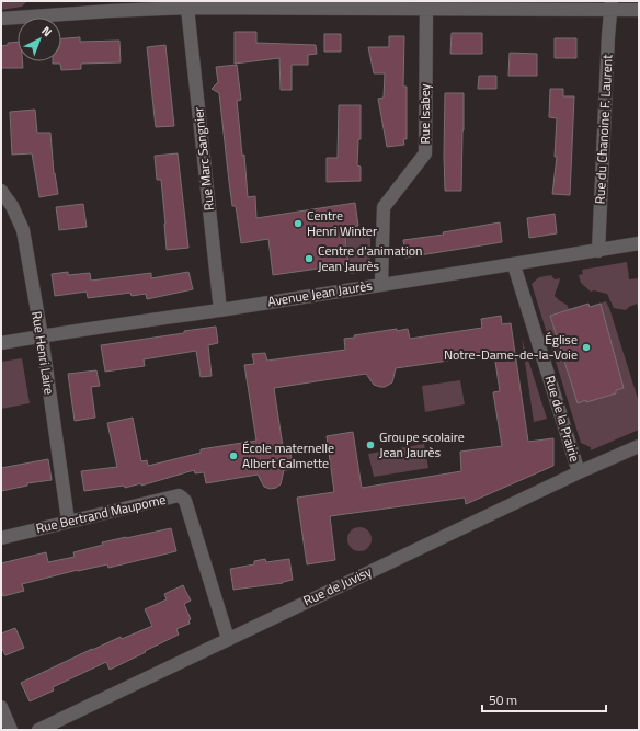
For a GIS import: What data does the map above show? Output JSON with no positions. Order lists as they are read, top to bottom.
{
  "streets": {
    "street": [
      "Rue Isabey",
      "Rue du Chanoine F. Laurent",
      "Rue Marc Sangnier",
      "Avenue Jean Jaurès",
      "Rue Henri Laire",
      "Rue de la Prairie",
      "Rue Bertrand Maupome",
      "Rue de Juvisy"
    ]
  },
  "crossings": [
    ["Rue Isabey", "Avenue Jean Jaurès"],
    ["Rue du Chanoine F. Laurent", "Avenue Jean Jaurès"],
    ["Rue Marc Sangnier", "Avenue Jean Jaurès"],
    ["Avenue Jean Jaurès", "Rue Henri Laire"],
    ["Avenue Jean Jaurès", "Rue de la Prairie"],
    ["Rue Henri Laire", "Rue Bertrand Maupome"],
    ["Rue de la Prairie", "Rue de Juvisy"],
    ["Rue Bertrand Maupome", "Rue de Juvisy"]
  ],
  "places": [
    "Centre Henri Winter",
    "Centre d'animation Jean Jaurès",
    "Église Notre-Dame-de-la-Voie",
    "Groupe scolaire Jean Jaurès",
    "École maternelle Albert Calmette"
  ],
  "scale_bar": "50 m",
  "north": "top right"
}
